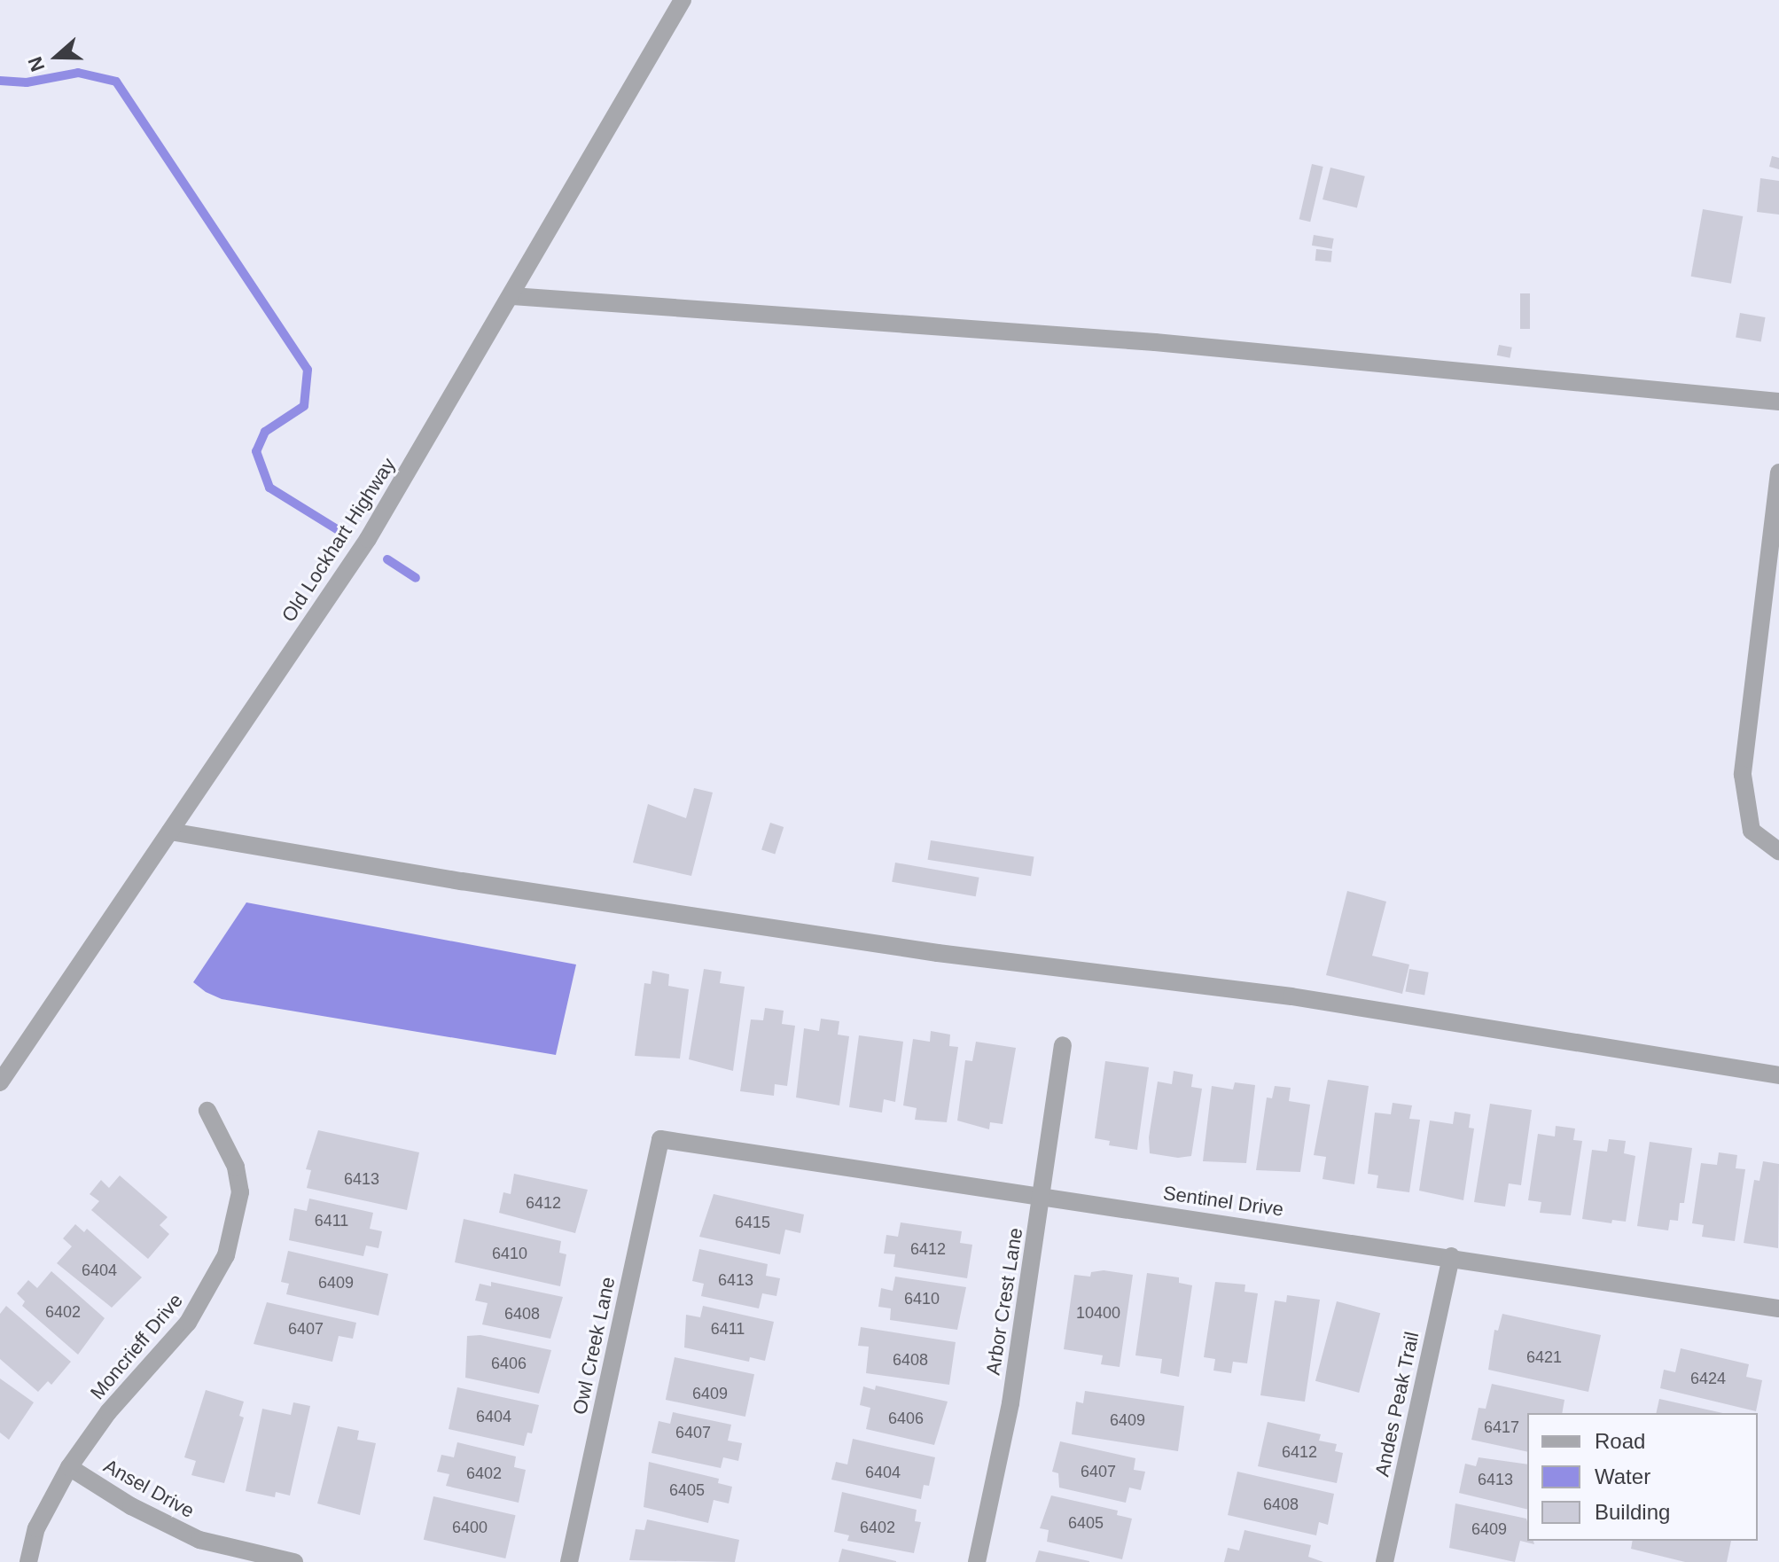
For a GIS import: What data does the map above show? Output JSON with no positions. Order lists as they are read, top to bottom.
{
  "streets": {
    "street": [
      "Old Lockhart Highway",
      "Sentinel Drive",
      "Arbor Crest Lane",
      "Owl Creek Lane",
      "Moncrieff Drive",
      "Andes Peak Trail",
      "Ansel Drive"
    ]
  },
  "crossings": [
    ["Sentinel Drive", "Arbor Crest Lane"],
    ["Sentinel Drive", "Owl Creek Lane"],
    ["Sentinel Drive", "Andes Peak Trail"],
    ["Moncrieff Drive", "Ansel Drive"]
  ],
  "house_numbers": [
    "6413",
    "6412",
    "6411",
    "6415",
    "6412",
    "6410",
    "6404",
    "6413",
    "6409",
    "6410",
    "6402",
    "10400",
    "6408",
    "6407",
    "6411",
    "6421",
    "6408",
    "6406",
    "6424",
    "6409",
    "6404",
    "6406",
    "6409",
    "6417",
    "6407",
    "6412",
    "6407",
    "6404",
    "6402",
    "6413",
    "6405",
    "6408",
    "6405",
    "6400",
    "6402",
    "6409"
  ],
  "legend": ["Road", "Water", "Building"],
  "north": "left"
}
